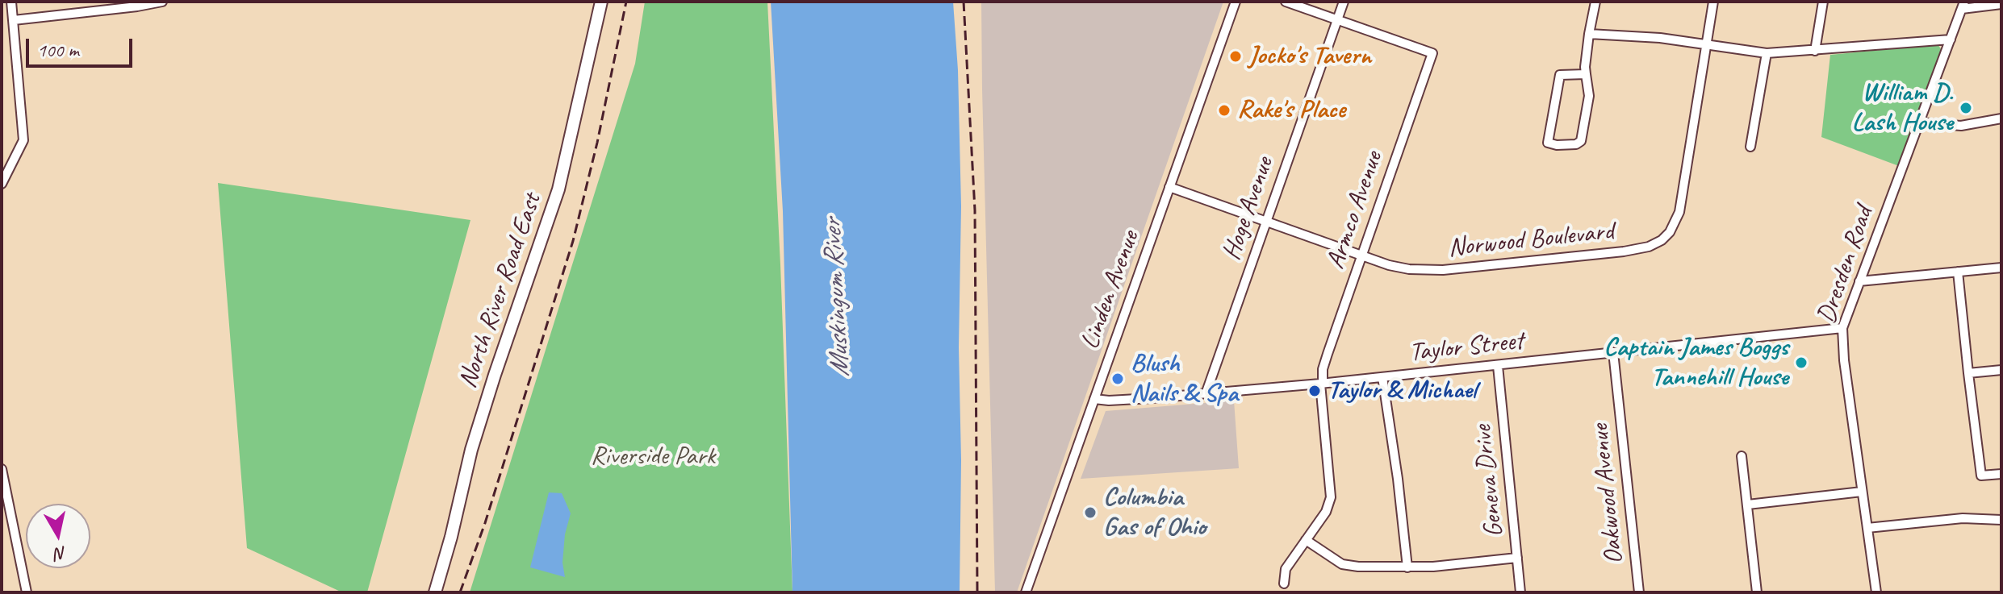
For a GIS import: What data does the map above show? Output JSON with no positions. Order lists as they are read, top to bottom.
{
  "streets": {
    "main road": ["North River Road East"],
    "street": [
      "Hoge Avenue",
      "Armco Avenue",
      "Norwood Boulevard",
      "Dresden Road",
      "Linden Avenue",
      "Taylor Street",
      "Geneva Drive",
      "Oakwood Avenue"
    ]
  },
  "crossings": [
    ["Hoge Avenue", "Armco Avenue"],
    ["Hoge Avenue", "Norwood Boulevard"],
    ["Hoge Avenue", "Taylor Street"],
    ["Armco Avenue", "Norwood Boulevard"],
    ["Armco Avenue", "Taylor Street"],
    ["Norwood Boulevard", "Linden Avenue"],
    ["Dresden Road", "Taylor Street"],
    ["Linden Avenue", "Taylor Street"],
    ["Taylor Street", "Geneva Drive"],
    ["Taylor Street", "Oakwood Avenue"]
  ],
  "water": ["Muskingum River"],
  "parks": ["Riverside Park"],
  "places": [
    "Jocko's Tavern",
    "William D. Lash House",
    "Rake's Place",
    "Captain James Boggs Tannehill House",
    "Blush Nails & Spa",
    "Taylor & Michael",
    "Columbia Gas of Ohio"
  ],
  "scale_bar": "100 m",
  "north": "bottom"
}
